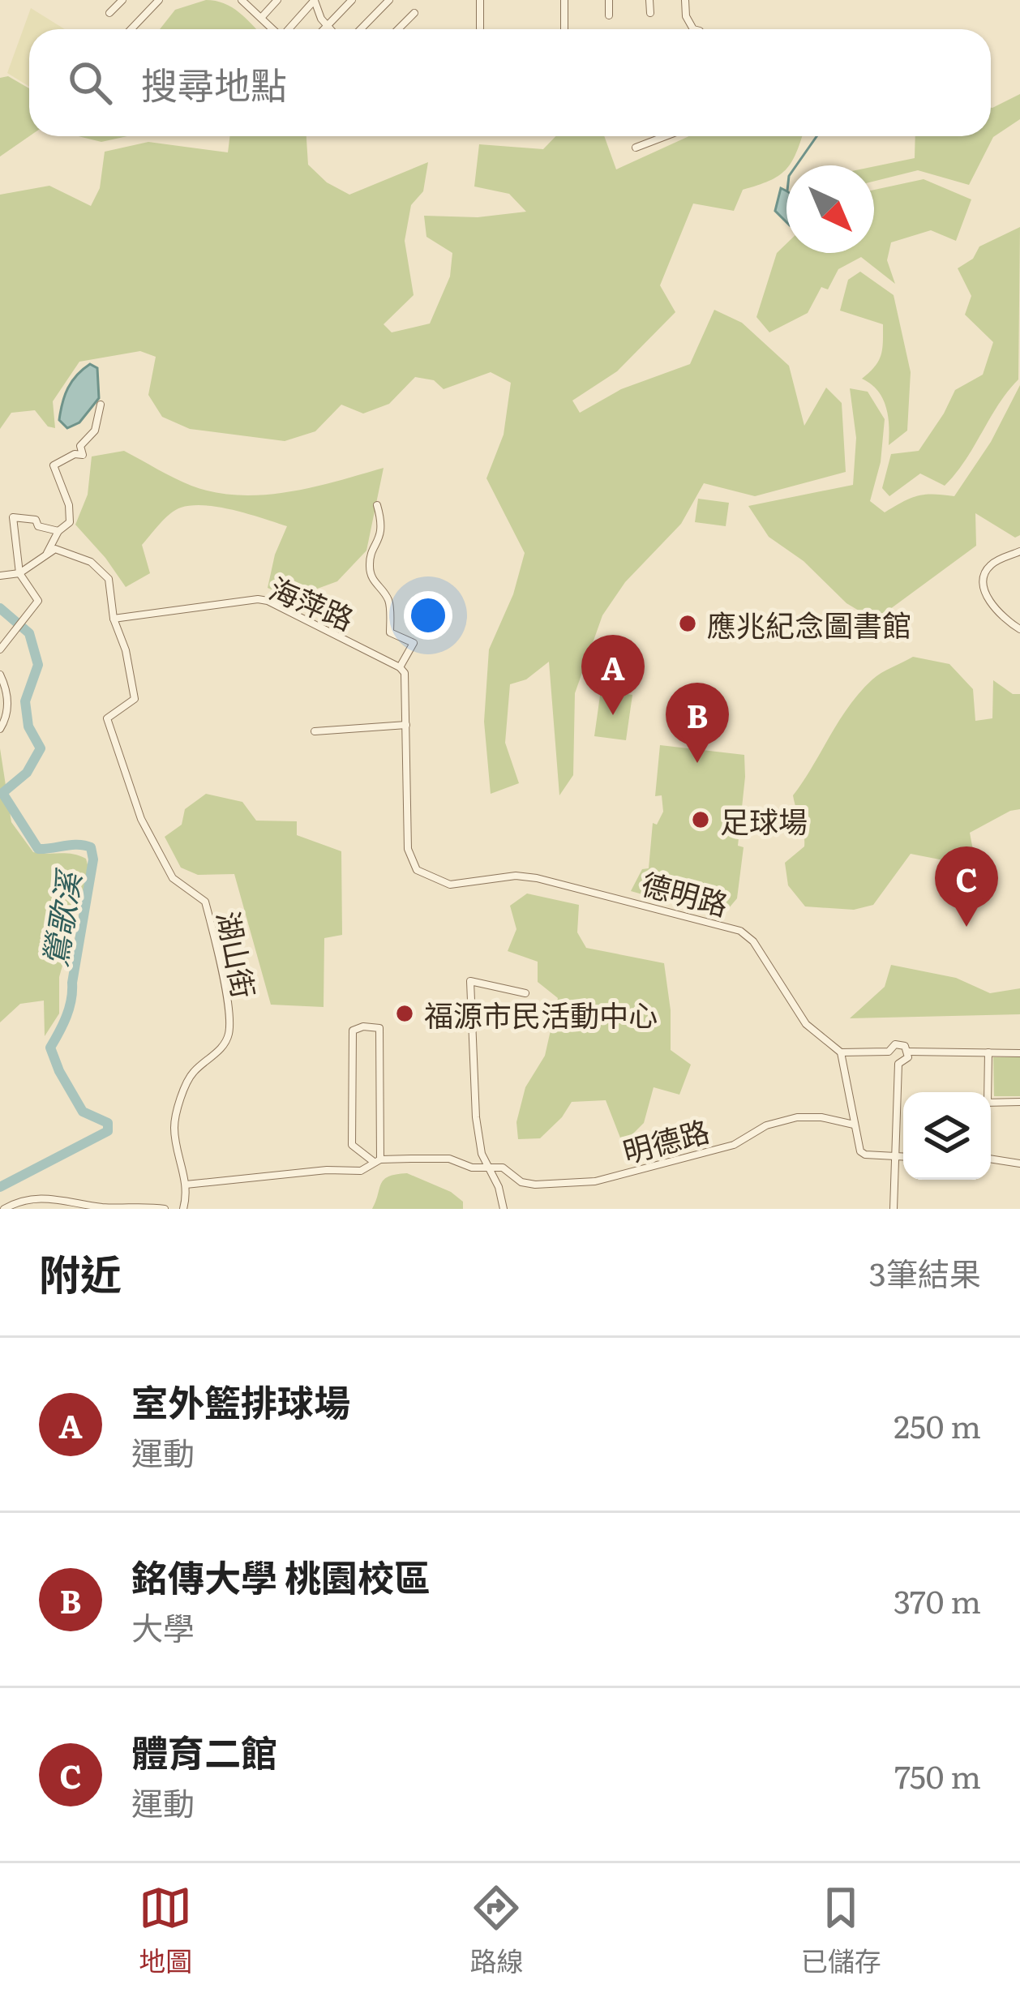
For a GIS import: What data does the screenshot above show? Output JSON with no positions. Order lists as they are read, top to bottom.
{
  "streets": {
    "street": [
      "海萍路",
      "德明路",
      "湖山街",
      "明德路"
    ]
  },
  "crossings": [
    ["海萍路", "湖山街"],
    ["湖山街", "明德路"]
  ],
  "water": ["鶯歌溪"],
  "places": ["應兆紀念圖書館", "足球場", "福源市民活動中心"],
  "north": "bottom right",
  "page": {
    "search": "搜尋地點",
    "pins": ["A", "B", "C"],
    "heading": ["附近", "3筆結果"],
    "list": [
      {
        "mark": "A",
        "name": "室外籃排球場",
        "note": "運動",
        "value": "250 m"
      },
      {
        "mark": "B",
        "name": "銘傳大學 桃園校區",
        "note": "大學",
        "value": "370 m"
      },
      {
        "mark": "C",
        "name": "體育二館",
        "note": "運動",
        "value": "750 m"
      }
    ],
    "nav": ["地圖", "路線", "已儲存"]
  }
}
